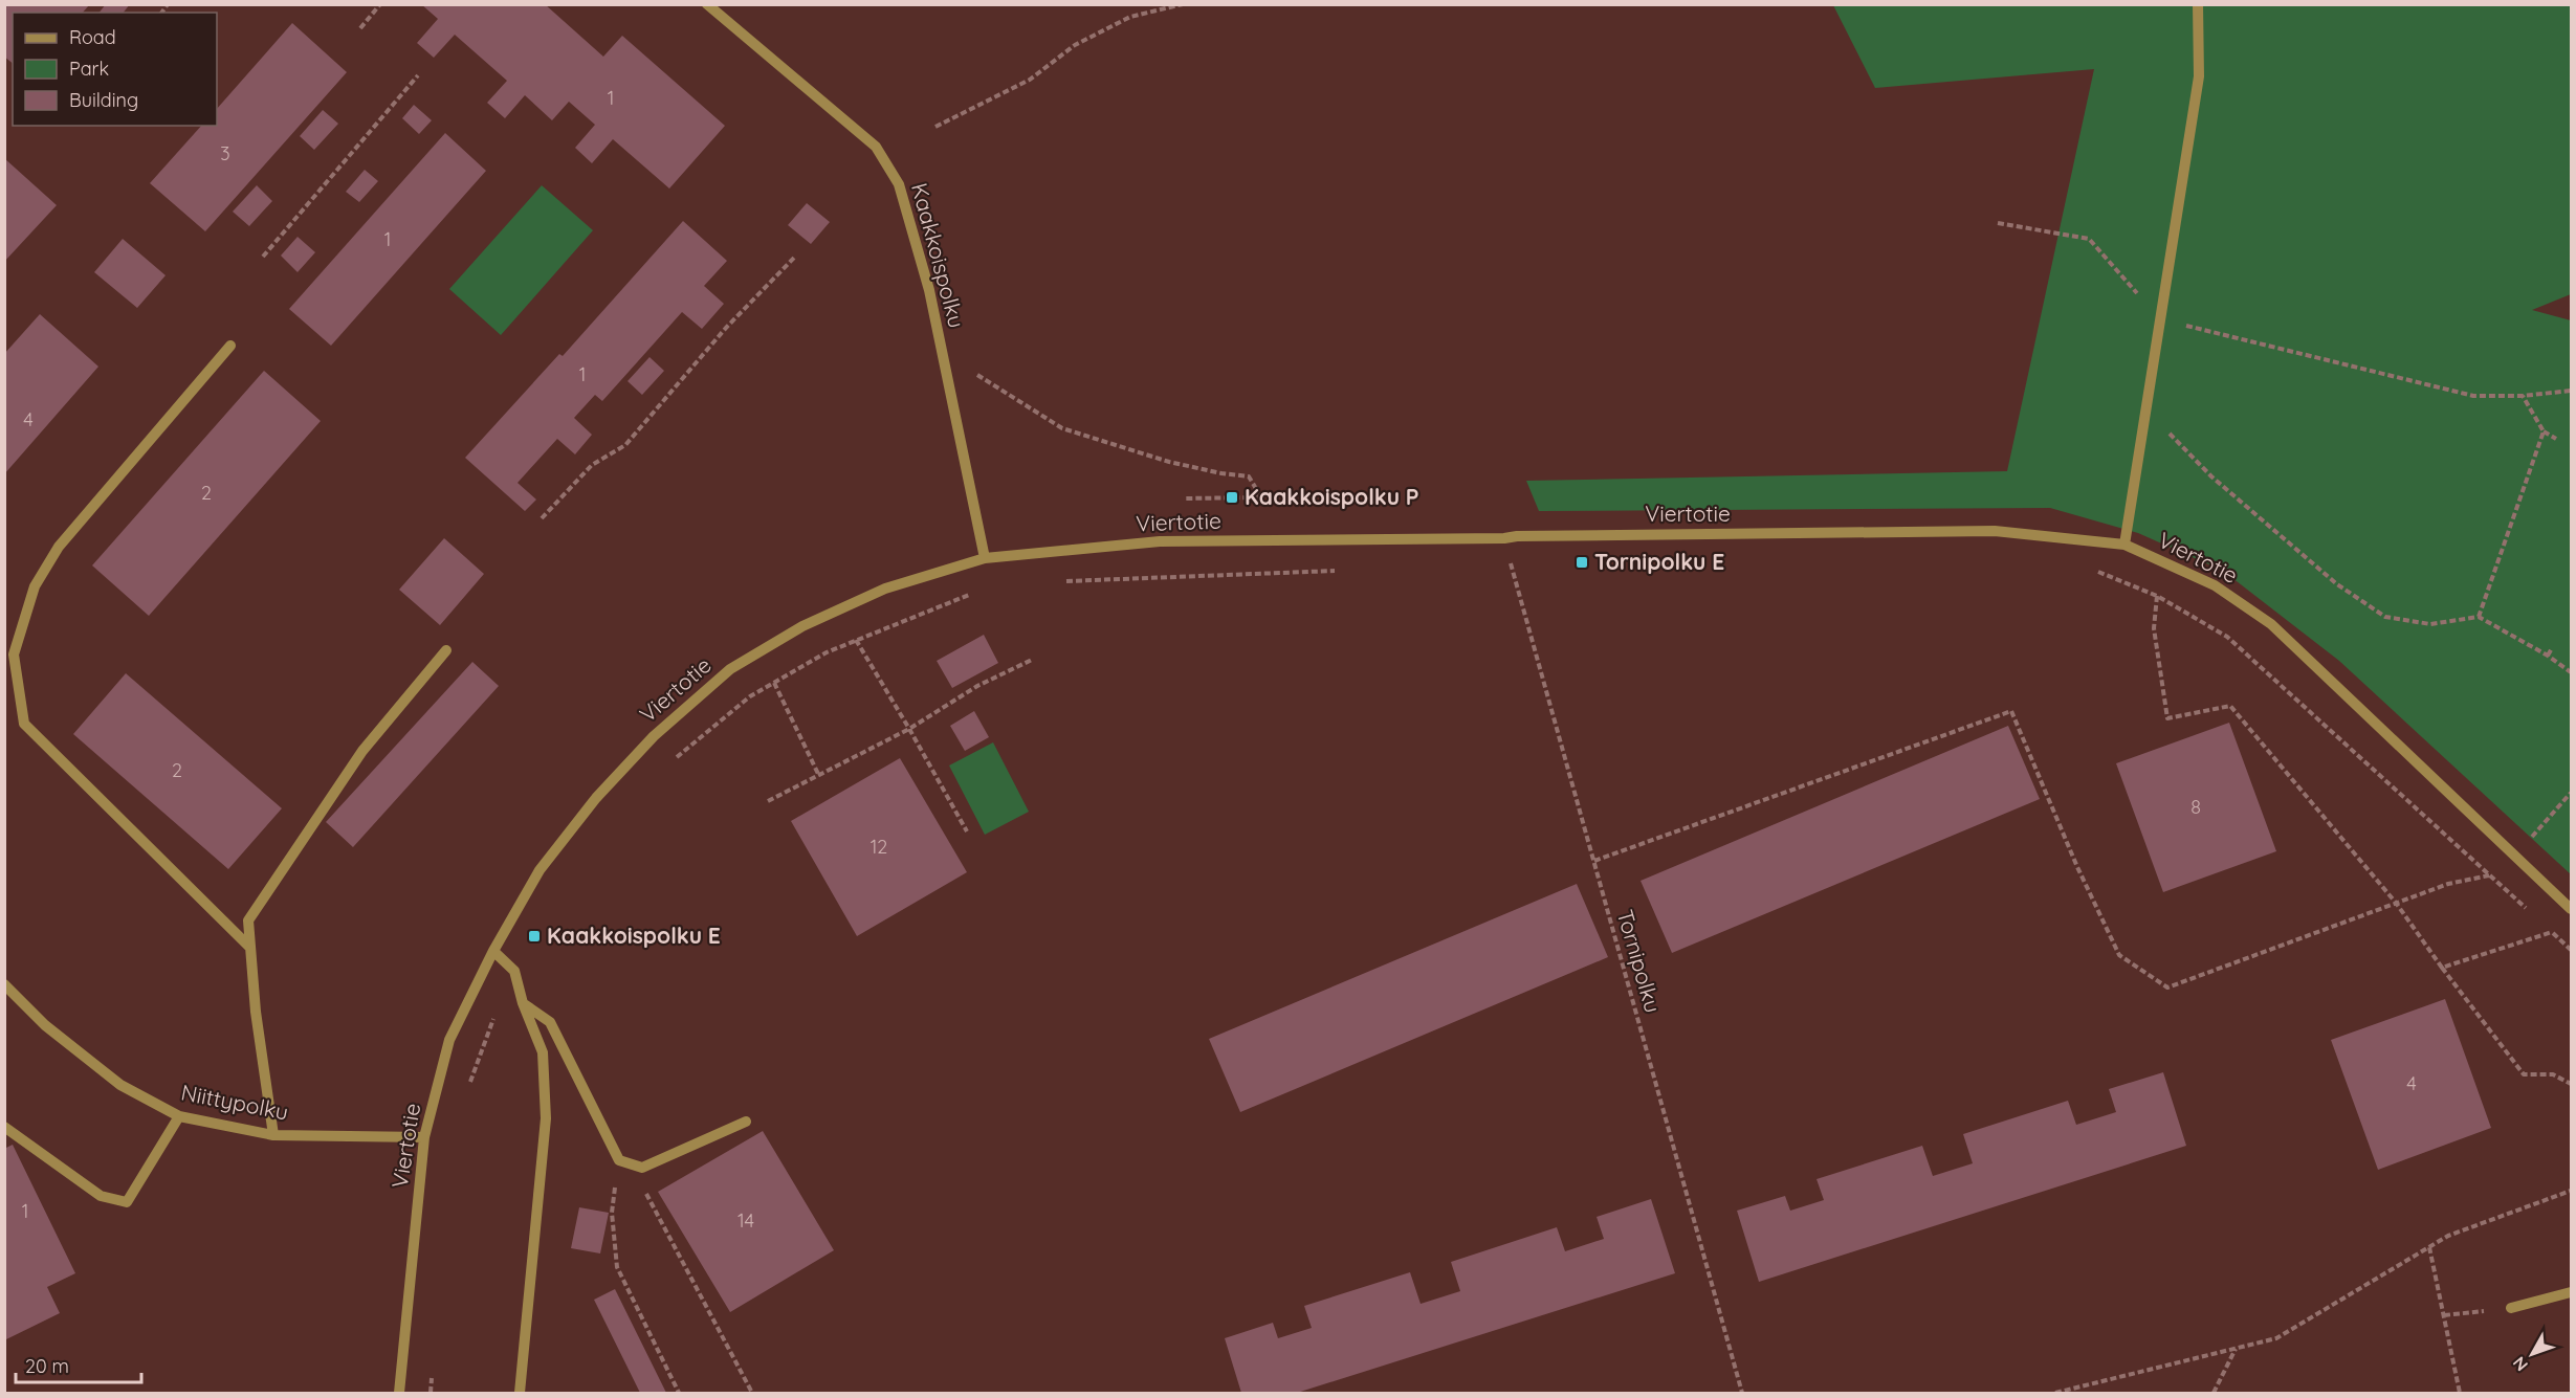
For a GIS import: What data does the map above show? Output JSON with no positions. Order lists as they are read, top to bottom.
{
  "streets": {
    "street": ["Kaakkoispolku", "Viertotie", "Niittypolku"],
    "path": ["Tornipolku"]
  },
  "crossings": [
    ["Kaakkoispolku", "Viertotie"],
    ["Viertotie", "Tornipolku"],
    ["Viertotie", "Niittypolku"]
  ],
  "places": {
    "transit": ["Kaakkoispolku P", "Tornipolku E", "Kaakkoispolku E"]
  },
  "house_numbers": [
    "1",
    "3",
    "1",
    "1",
    "4",
    "2",
    "2",
    "8",
    "12",
    "4",
    "1",
    "14"
  ],
  "legend": ["Road", "Park", "Building"],
  "scale_bar": "20 m",
  "north": "bottom left"
}
